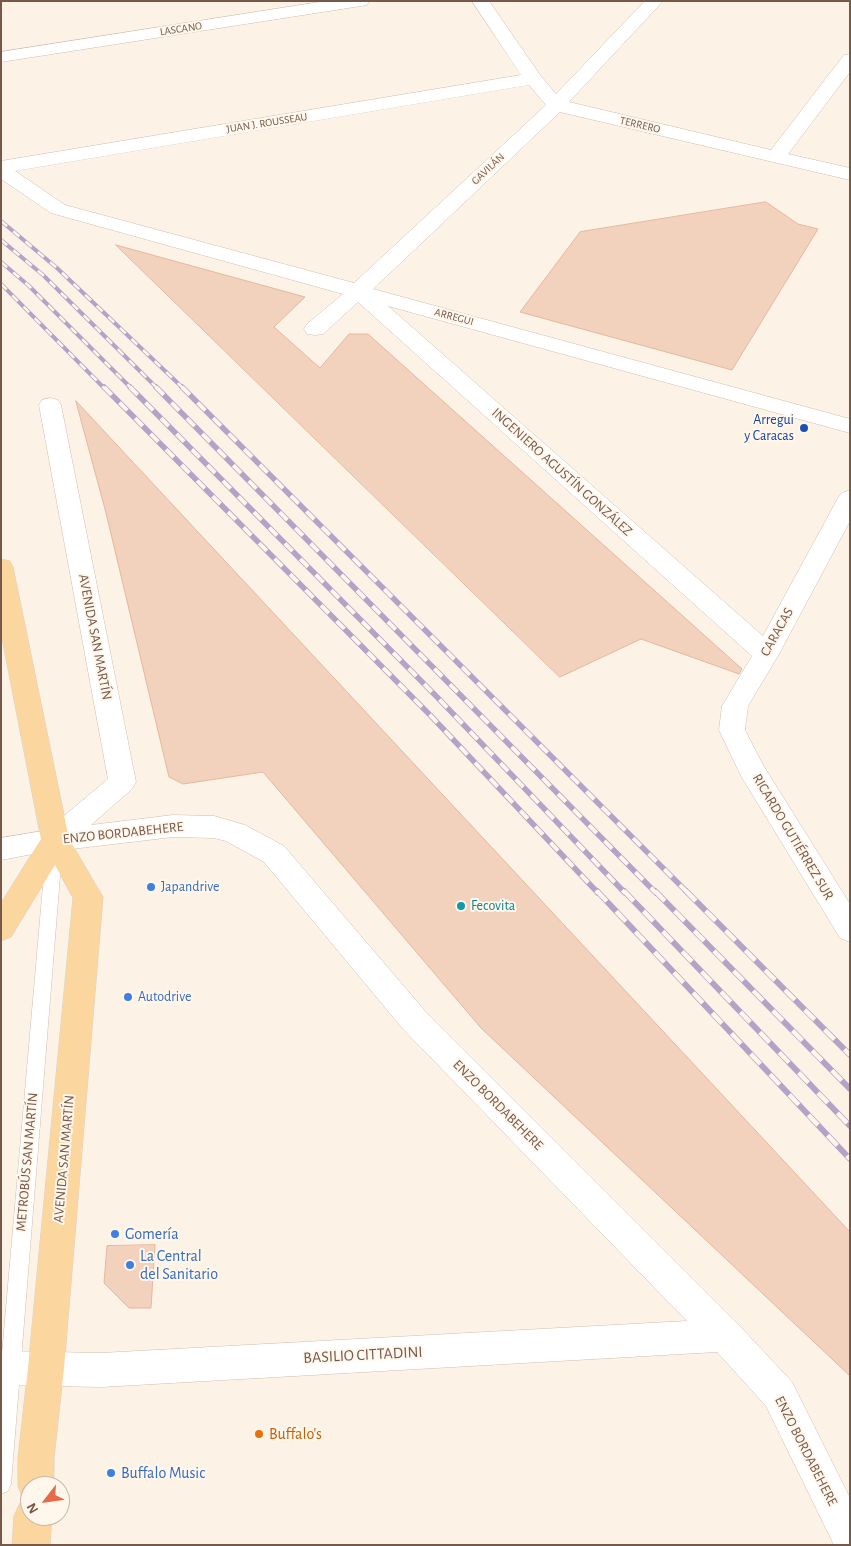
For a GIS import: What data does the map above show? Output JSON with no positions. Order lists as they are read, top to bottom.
{
  "streets": {
    "main road": ["AVENIDA SAN MARTÍN"],
    "street": [
      "LASCANO",
      "JUAN J. ROUSSEAU",
      "TERRERO",
      "GAVILÁN",
      "ARREGUI",
      "INGENIERO AGUSTÍN GONZÁLEZ",
      "CARACAS",
      "ENZO BORDABEHERE",
      "RICARDO GUTIÉRREZ SUR",
      "BASILIO CITTADINI"
    ],
    "lane": ["METROBÚS SAN MARTÍN"]
  },
  "crossings": [
    ["JUAN J. ROUSSEAU", "ARREGUI"],
    ["TERRERO", "GAVILÁN"],
    ["GAVILÁN", "ARREGUI"],
    ["GAVILÁN", "INGENIERO AGUSTÍN GONZÁLEZ"],
    ["ARREGUI", "INGENIERO AGUSTÍN GONZÁLEZ"],
    ["INGENIERO AGUSTÍN GONZÁLEZ", "CARACAS"],
    ["CARACAS", "RICARDO GUTIÉRREZ SUR"],
    ["AVENIDA SAN MARTÍN", "ENZO BORDABEHERE"],
    ["AVENIDA SAN MARTÍN", "METROBÚS SAN MARTÍN"],
    ["AVENIDA SAN MARTÍN", "BASILIO CITTADINI"],
    ["ENZO BORDABEHERE", "METROBÚS SAN MARTÍN"],
    ["ENZO BORDABEHERE", "BASILIO CITTADINI"],
    ["METROBÚS SAN MARTÍN", "BASILIO CITTADINI"]
  ],
  "places": [
    "Arregui y Caracas",
    "Japandrive",
    "Fecovita",
    "Autodrive",
    "Gomería",
    "La Central del Sanitario",
    "Buffalo's",
    "Buffalo Music"
  ],
  "north": "bottom left"
}
